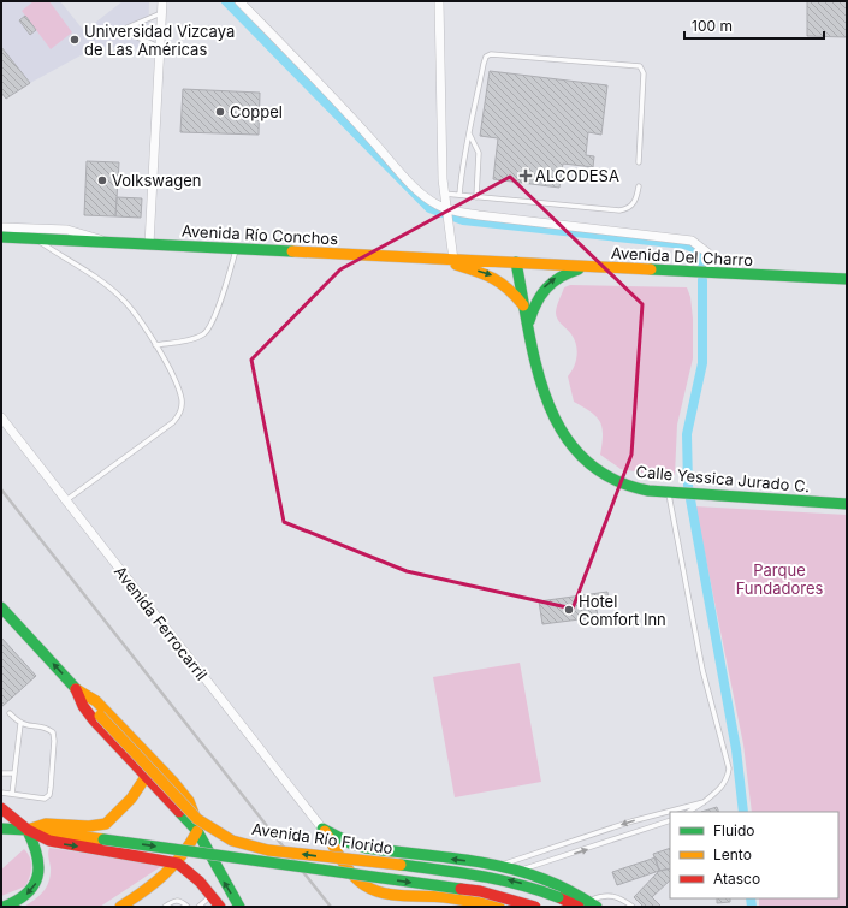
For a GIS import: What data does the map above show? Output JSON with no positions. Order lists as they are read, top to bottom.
{
  "streets": {
    "main road": [
      "Avenida Río Conchos",
      "Avenida Del Charro",
      "Calle Yessica Jurado C.",
      "Avenida Río Florido"
    ],
    "street": ["Avenida Ferrocarril"]
  },
  "crossings": [
    ["Avenida Río Conchos", "Avenida Del Charro"],
    ["Avenida Río Conchos", "Calle Yessica Jurado C."],
    ["Avenida Del Charro", "Calle Yessica Jurado C."]
  ],
  "parks": ["Parque Fundadores"],
  "places": {
    "other": [
      "Universidad Vizcaya de Las Américas",
      "Coppel",
      "Volkswagen",
      "Hotel Comfort Inn"
    ],
    "health": ["ALCODESA"]
  },
  "legend": ["Fluido", "Lento", "Atasco"],
  "scale_bar": "100 m"
}
